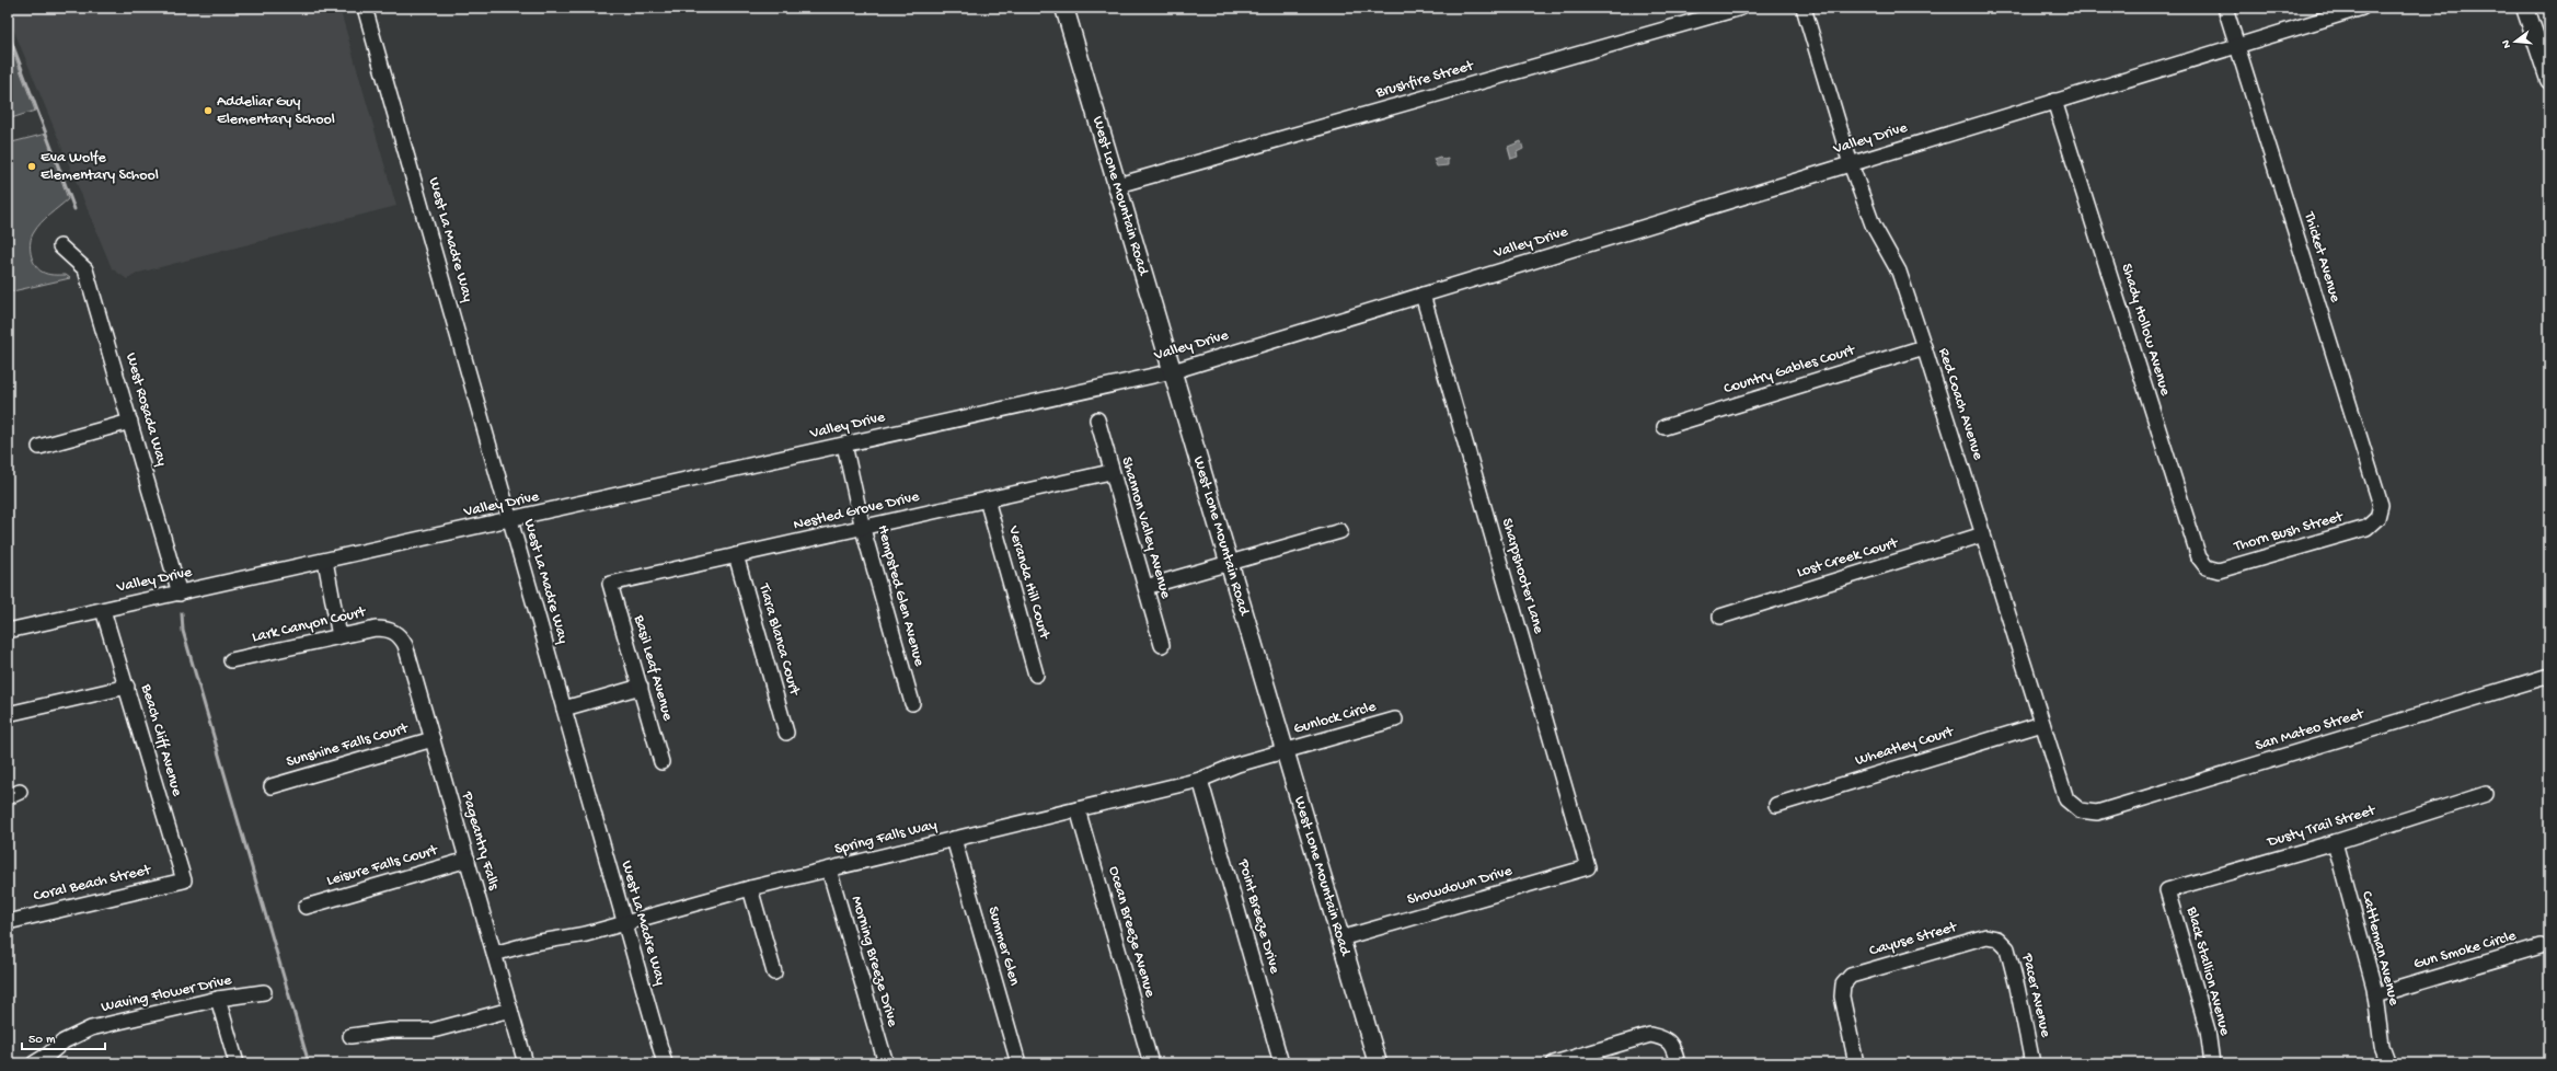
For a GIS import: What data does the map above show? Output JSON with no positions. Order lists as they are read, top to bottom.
{
  "streets": {
    "main road": ["West Lone Mountain Road"],
    "street": [
      "Brushfire Street",
      "Valley Drive",
      "West La Madre Way",
      "Thicket Avenue",
      "Shady Hollow Avenue",
      "Country Gables Court",
      "Red Coach Avenue",
      "West Rosada Way",
      "Nestled Grove Drive",
      "Shannon Valley Avenue",
      "Thorn Bush Street",
      "Lost Creek Court",
      "Sharpshooter Lane",
      "Veranda Hill Court",
      "Hempsted Glen Avenue",
      "Lark Canyon Court",
      "Tiara Blanca Court",
      "Basil Leaf Avenue",
      "Gunlock Circle",
      "San Mateo Street",
      "Beach Cliff Avenue",
      "Sunshine Falls Court",
      "Wheatley Court",
      "Dusty Trail Street",
      "Spring Falls Way",
      "Pageantry Falls",
      "Leisure Falls Court",
      "Coral Beach Street",
      "Showdown Drive",
      "Point Breeze Drive",
      "Ocean Breeze Avenue",
      "Cayuse Street",
      "Summer Glen",
      "Cattleman Avenue",
      "Gun Smoke Circle",
      "Morning Breeze Drive",
      "Black Stallion Avenue",
      "Waving Flower Drive",
      "Pacer Avenue"
    ]
  },
  "crossings": [
    ["Brushfire Street", "West Lone Mountain Road"],
    ["Valley Drive", "West Lone Mountain Road"],
    ["Valley Drive", "West La Madre Way"],
    ["Valley Drive", "Thicket Avenue"],
    ["Valley Drive", "Shady Hollow Avenue"],
    ["Valley Drive", "Red Coach Avenue"],
    ["Valley Drive", "West Rosada Way"],
    ["Valley Drive", "Sharpshooter Lane"],
    ["Valley Drive", "Hempsted Glen Avenue"],
    ["Valley Drive", "Beach Cliff Avenue"],
    ["West Lone Mountain Road", "Gunlock Circle"],
    ["West Lone Mountain Road", "Spring Falls Way"],
    ["West Lone Mountain Road", "Showdown Drive"],
    ["West La Madre Way", "Spring Falls Way"],
    ["Thicket Avenue", "Thorn Bush Street"],
    ["Shady Hollow Avenue", "Thorn Bush Street"],
    ["Country Gables Court", "Red Coach Avenue"],
    ["Red Coach Avenue", "Lost Creek Court"],
    ["Red Coach Avenue", "San Mateo Street"],
    ["Red Coach Avenue", "Wheatley Court"],
    ["Nestled Grove Drive", "Shannon Valley Avenue"],
    ["Nestled Grove Drive", "Veranda Hill Court"],
    ["Nestled Grove Drive", "Hempsted Glen Avenue"],
    ["Nestled Grove Drive", "Tiara Blanca Court"],
    ["Nestled Grove Drive", "Basil Leaf Avenue"],
    ["Sharpshooter Lane", "Showdown Drive"],
    ["Lark Canyon Court", "Pageantry Falls"],
    ["Gunlock Circle", "Spring Falls Way"],
    ["Beach Cliff Avenue", "Coral Beach Street"],
    ["Sunshine Falls Court", "Pageantry Falls"],
    ["Dusty Trail Street", "Cattleman Avenue"],
    ["Dusty Trail Street", "Black Stallion Avenue"],
    ["Spring Falls Way", "Pageantry Falls"],
    ["Spring Falls Way", "Point Breeze Drive"],
    ["Spring Falls Way", "Ocean Breeze Avenue"],
    ["Spring Falls Way", "Summer Glen"],
    ["Spring Falls Way", "Morning Breeze Drive"],
    ["Pageantry Falls", "Leisure Falls Court"],
    ["Cayuse Street", "Pacer Avenue"],
    ["Cattleman Avenue", "Gun Smoke Circle"]
  ],
  "places": ["Addeliar Guy Elementary School", "Eva Wolfe Elementary School"],
  "scale_bar": "50 m",
  "north": "left"
}
